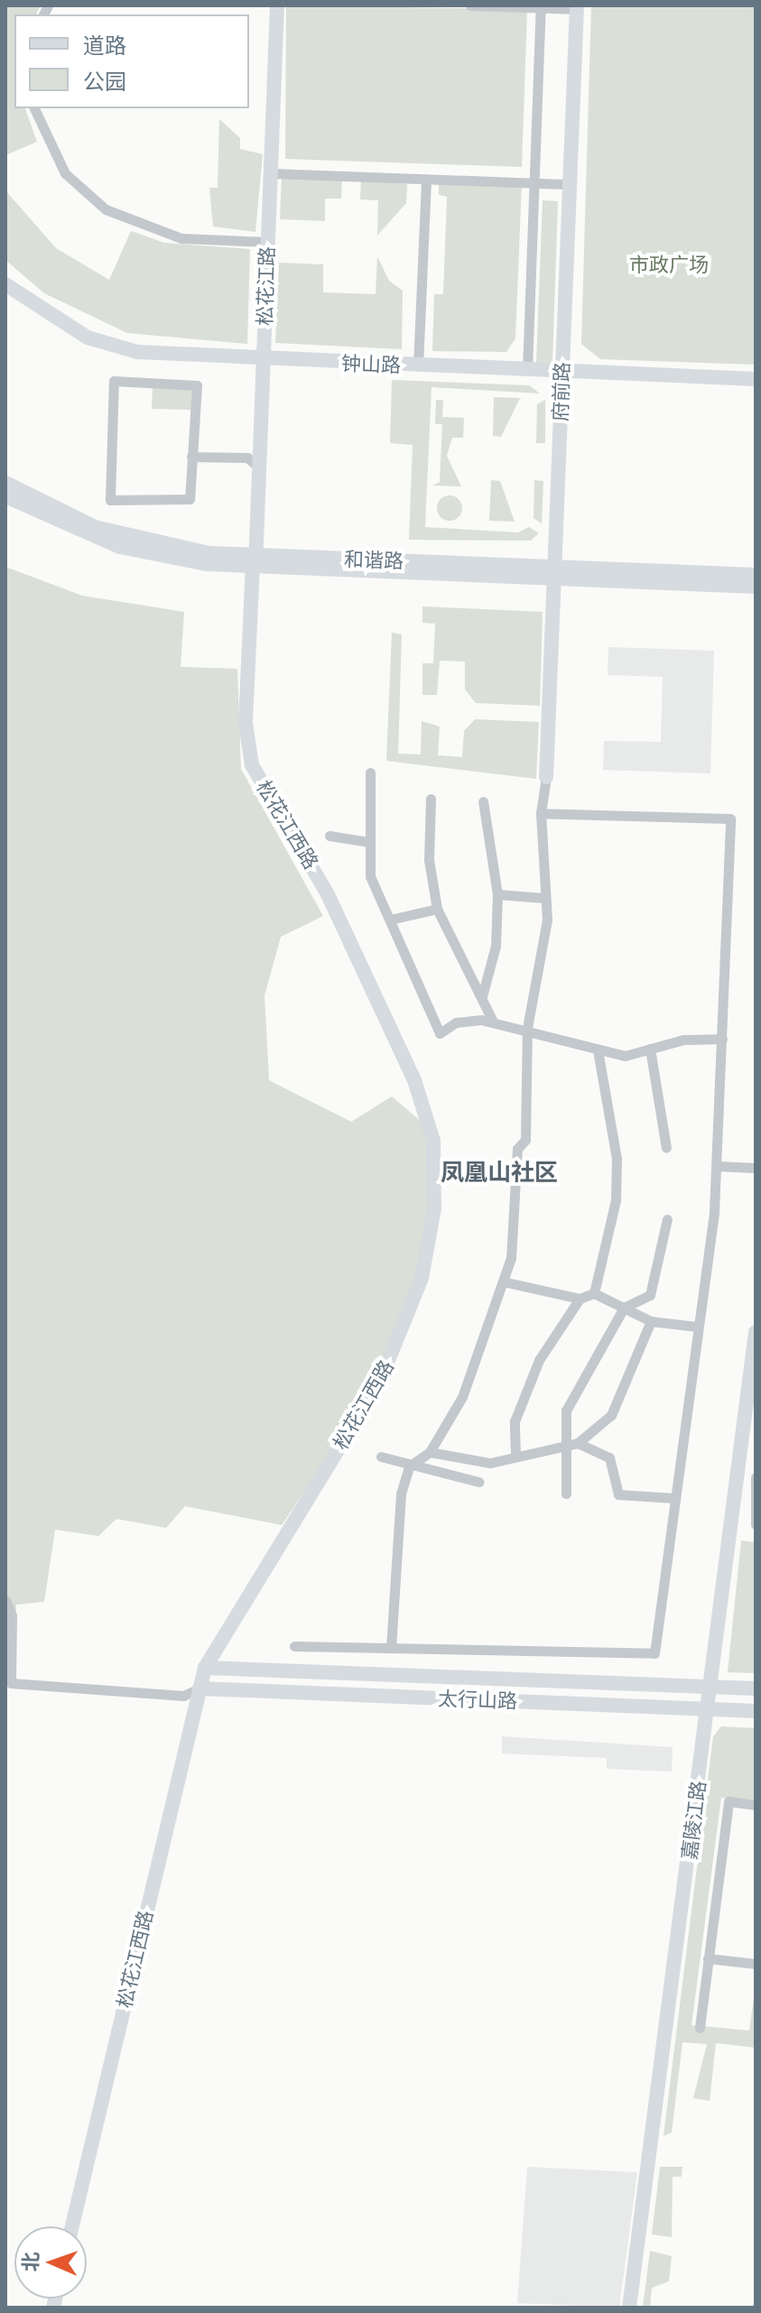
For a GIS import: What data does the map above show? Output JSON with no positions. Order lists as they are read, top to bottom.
{
  "streets": {
    "street": [
      "松花江路",
      "钟山路",
      "府前路",
      "和谐路",
      "松花江西路",
      "太行山路",
      "嘉陵江路"
    ]
  },
  "crossings": [
    ["松花江路", "钟山路"],
    ["松花江路", "和谐路"],
    ["松花江路", "松花江西路"],
    ["钟山路", "府前路"],
    ["府前路", "和谐路"],
    ["和谐路", "松花江西路"],
    ["松花江西路", "太行山路"],
    ["太行山路", "嘉陵江路"]
  ],
  "districts": ["凤凰山社区"],
  "parks": ["市政广场"],
  "legend": ["道路", "公园"],
  "north": "left"
}
